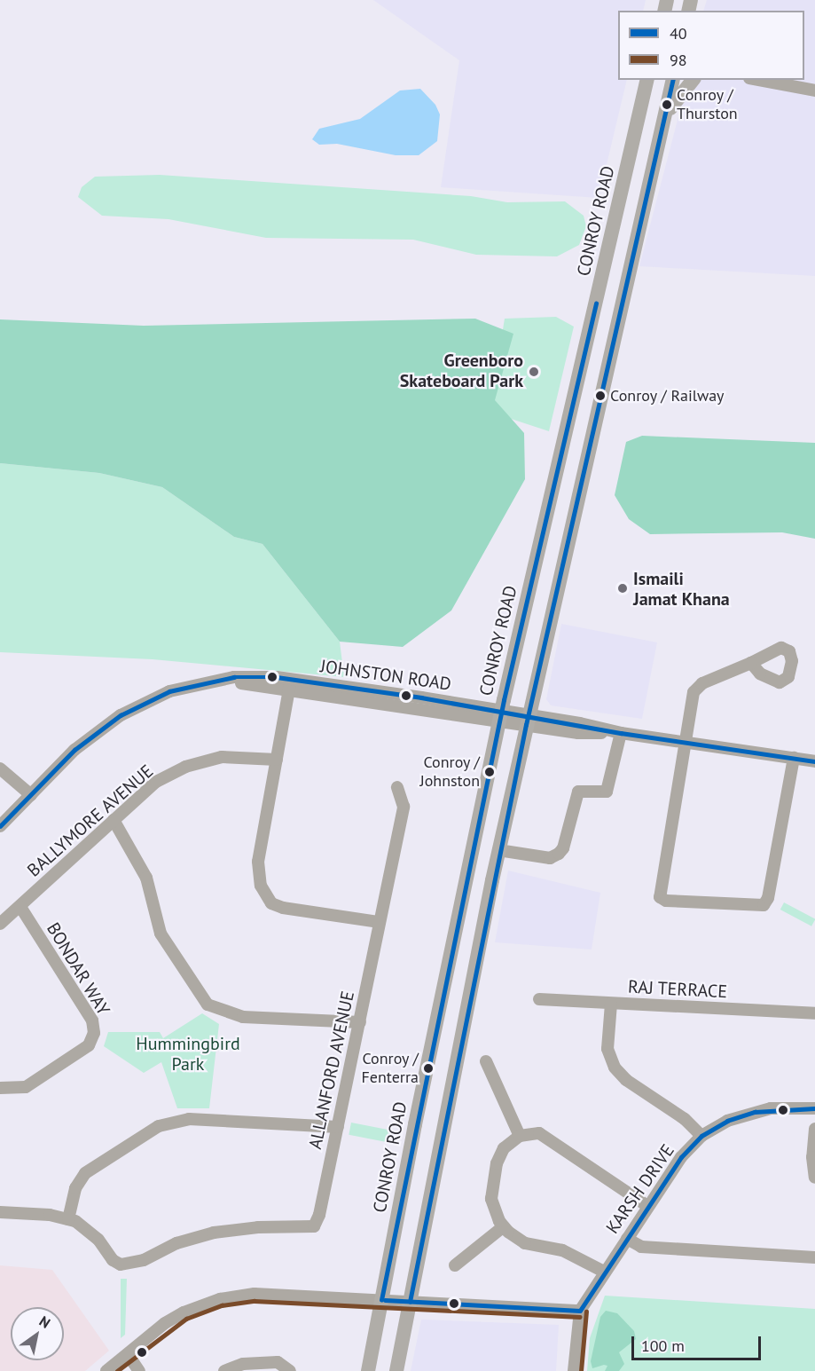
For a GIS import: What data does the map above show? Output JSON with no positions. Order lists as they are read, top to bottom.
{
  "streets": {
    "main road": ["CONROY ROAD"],
    "street": [
      "JOHNSTON ROAD",
      "BALLYMORE AVENUE",
      "BONDAR WAY",
      "RAJ TERRACE",
      "ALLANFORD AVENUE",
      "KARSH DRIVE"
    ]
  },
  "crossings": [
    ["CONROY ROAD", "JOHNSTON ROAD"],
    ["BALLYMORE AVENUE", "BONDAR WAY"]
  ],
  "parks": ["Hummingbird Park"],
  "places": [
    "Conroy / Thurston",
    "Greenboro Skateboard Park",
    "Conroy / Railway",
    "Ismaili Jamat Khana",
    "Conroy / Johnston",
    "Conroy / Fenterra"
  ],
  "lines": ["transit line 40", "transit line 98"],
  "legend": ["40", "98"],
  "scale_bar": "100 m",
  "north": "top right"
}
